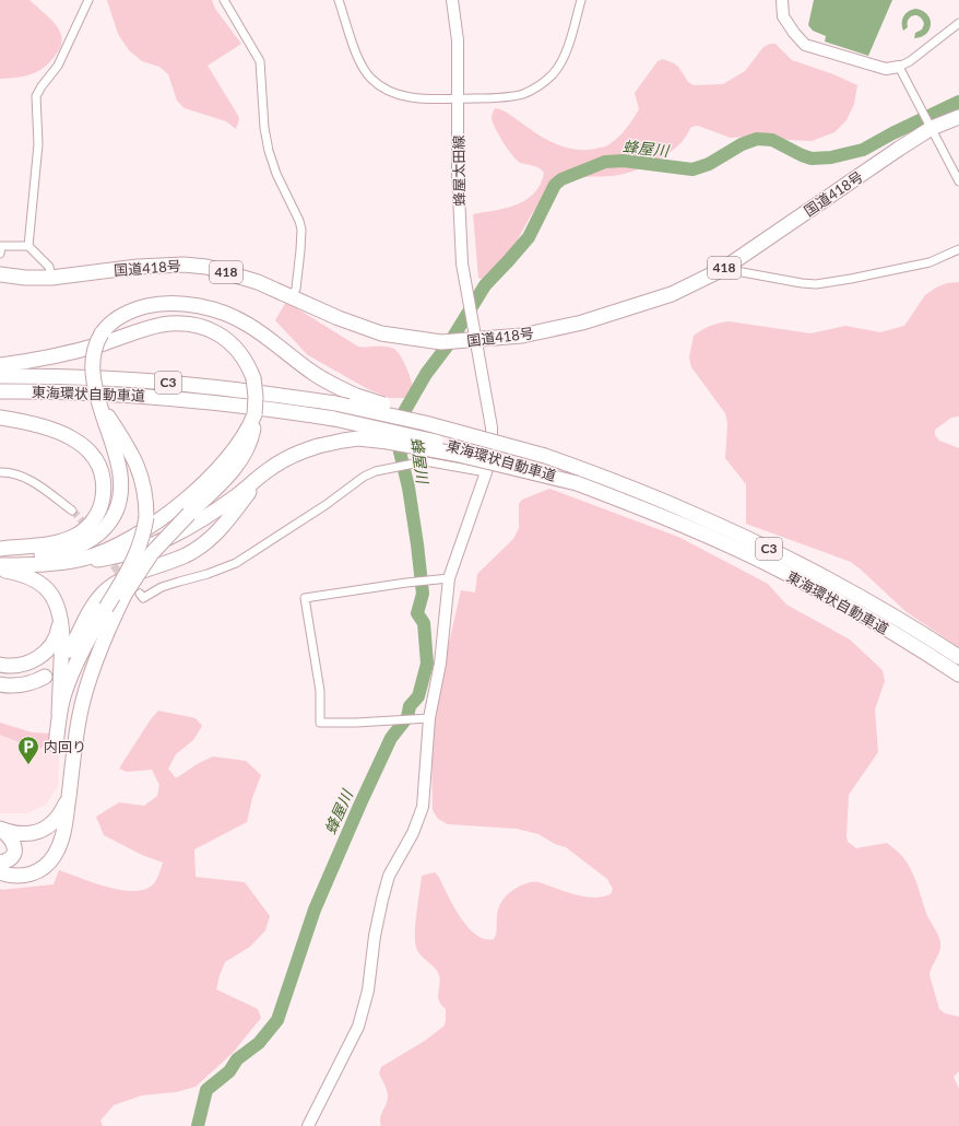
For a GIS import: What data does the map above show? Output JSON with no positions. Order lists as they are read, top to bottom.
{
  "streets": {
    "highway": [
      "国道418号",
      "418",
      "C3",
      "東海環状自動車道"
    ],
    "street": ["蜂屋太田線"]
  },
  "crossings": [
    ["蜂屋太田線", "国道418号"]
  ],
  "water": ["蜂屋川"],
  "places": {
    "parking": ["内回り"]
  }
}
